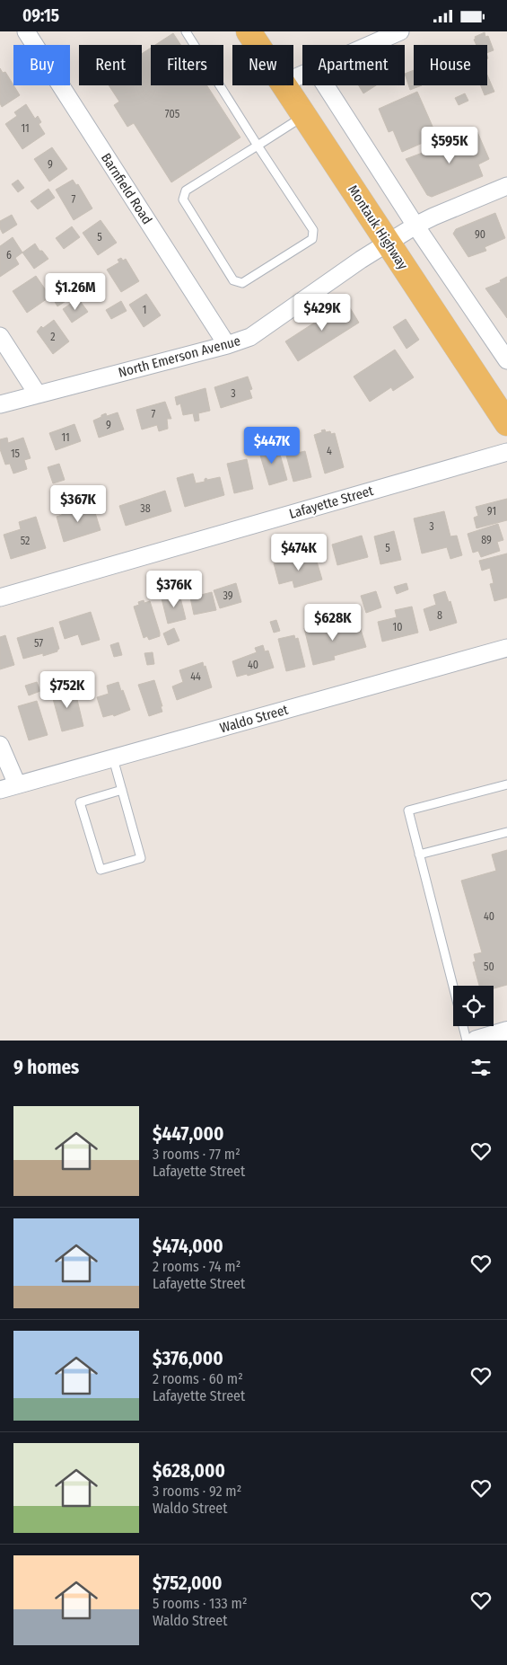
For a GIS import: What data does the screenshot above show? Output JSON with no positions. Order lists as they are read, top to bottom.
{
  "streets": {
    "main road": ["Montauk Highway"],
    "street": [
      "Barnfield Road",
      "North Emerson Avenue",
      "Lafayette Street",
      "Waldo Street"
    ]
  },
  "crossings": [
    ["Barnfield Road", "North Emerson Avenue"],
    ["Montauk Highway", "North Emerson Avenue"]
  ],
  "house_numbers": [
    "705",
    "11",
    "9",
    "7",
    "90",
    "5",
    "6",
    "1",
    "2",
    "3",
    "7",
    "9",
    "11",
    "4",
    "15",
    "38",
    "91",
    "3",
    "89",
    "52",
    "5",
    "39",
    "8",
    "10",
    "57",
    "40",
    "44",
    "40",
    "50"
  ],
  "page": {
    "status": "09:15",
    "chip": [
      "Buy",
      "Rent",
      "Filters",
      "New",
      "Apartment",
      "House"
    ],
    "price": [
      "$595K",
      "$1.26M",
      "$429K",
      "$447K",
      "$367K",
      "$474K",
      "$376K",
      "$628K",
      "$752K"
    ],
    "heading": "9 homes",
    "list": [
      {
        "name": "$447,000",
        "note": "3 rooms · 77 m² · Lafayette Street"
      },
      {
        "name": "$474,000",
        "note": "2 rooms · 74 m² · Lafayette Street"
      },
      {
        "name": "$376,000",
        "note": "2 rooms · 60 m² · Lafayette Street"
      },
      {
        "name": "$628,000",
        "note": "3 rooms · 92 m² · Waldo Street"
      },
      {
        "name": "$752,000",
        "note": "5 rooms · 133 m² · Waldo Street"
      }
    ]
  }
}
